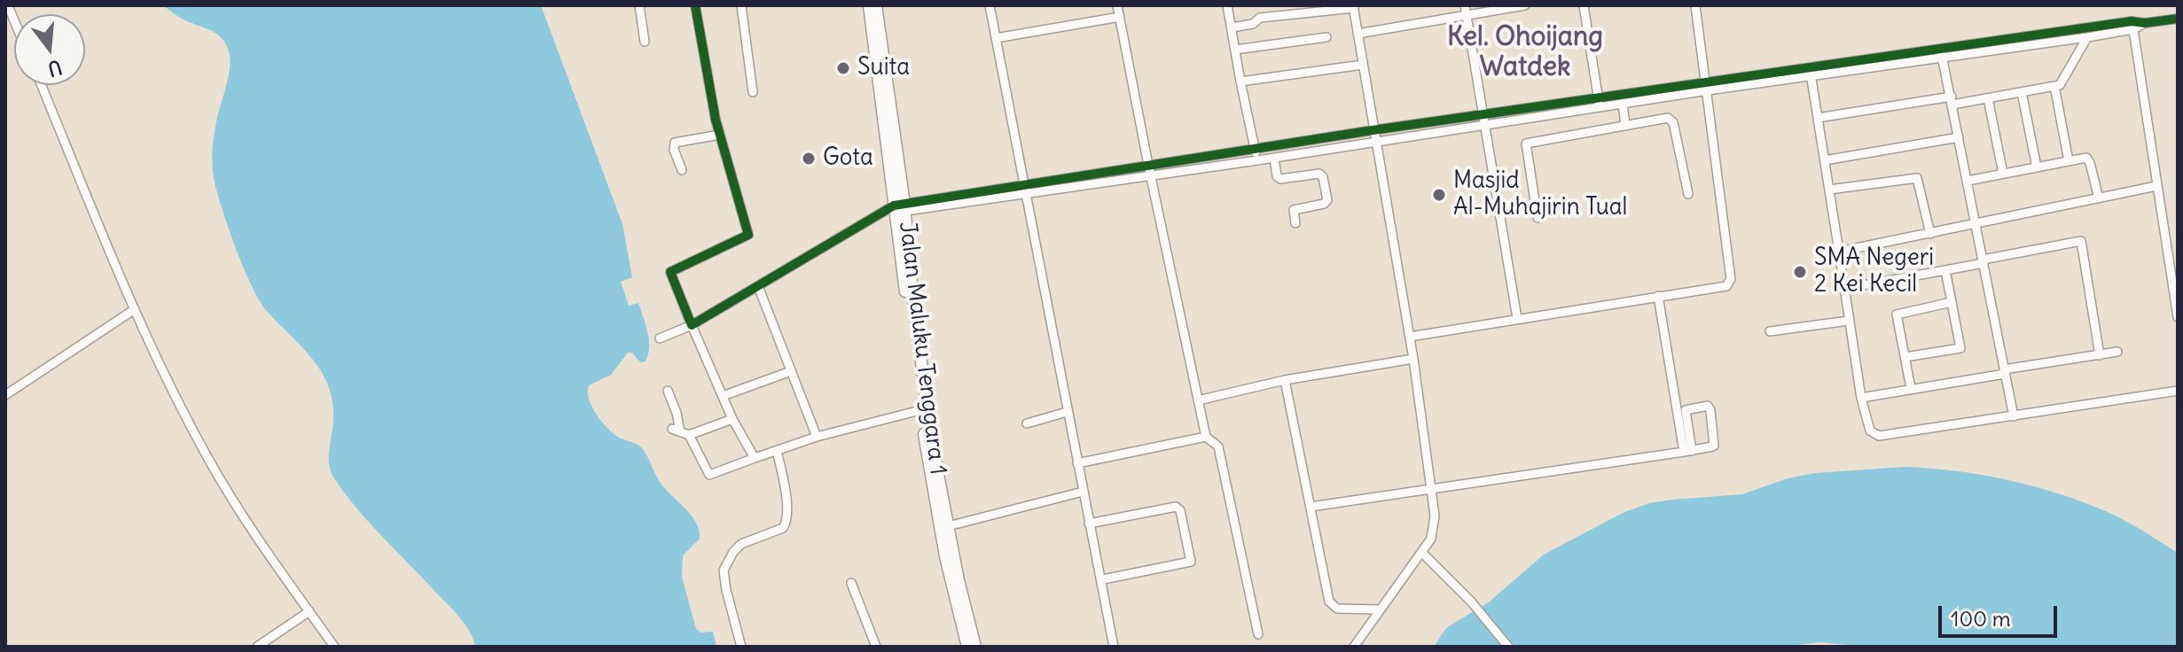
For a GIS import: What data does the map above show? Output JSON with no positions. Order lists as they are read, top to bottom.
{
  "streets": {
    "highway": ["Jalan Maluku Tenggara 1"]
  },
  "districts": ["Kel. Ohoijang Watdek"],
  "places": [
    "Suita",
    "Gota",
    "Masjid Al-Muhajirin Tual",
    "SMA Negeri 2 Kei Kecil"
  ],
  "scale_bar": "100 m",
  "north": "bottom"
}
